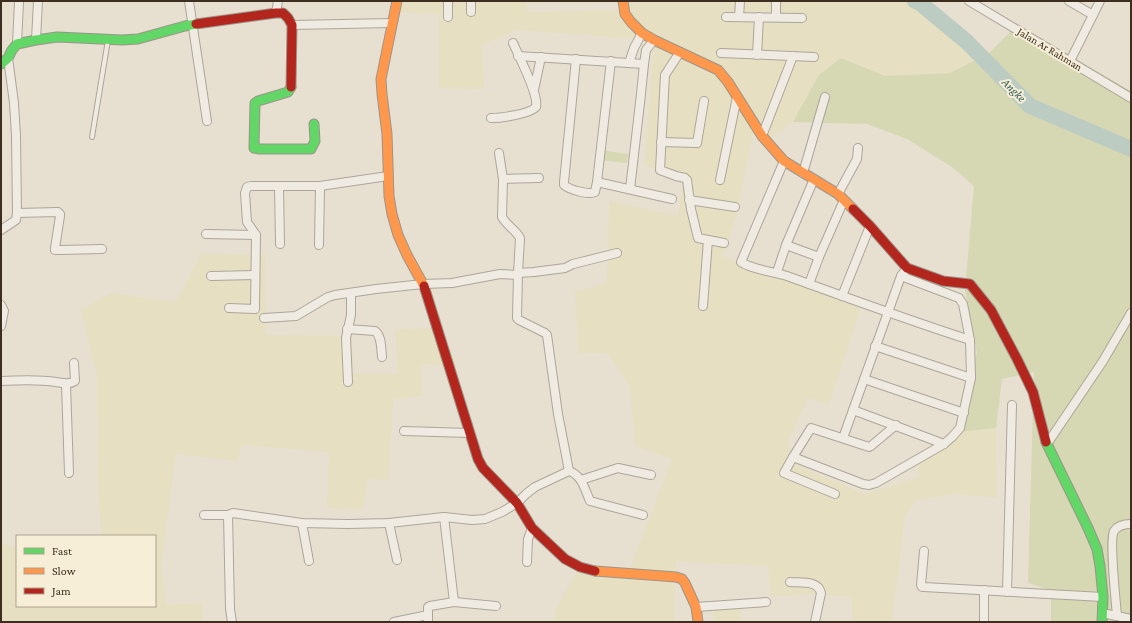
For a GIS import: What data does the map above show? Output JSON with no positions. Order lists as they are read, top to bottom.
{
  "streets": {
    "street": ["Jalan Ar Rahman"]
  },
  "water": ["Angke"],
  "legend": ["Fast", "Slow", "Jam"]
}
